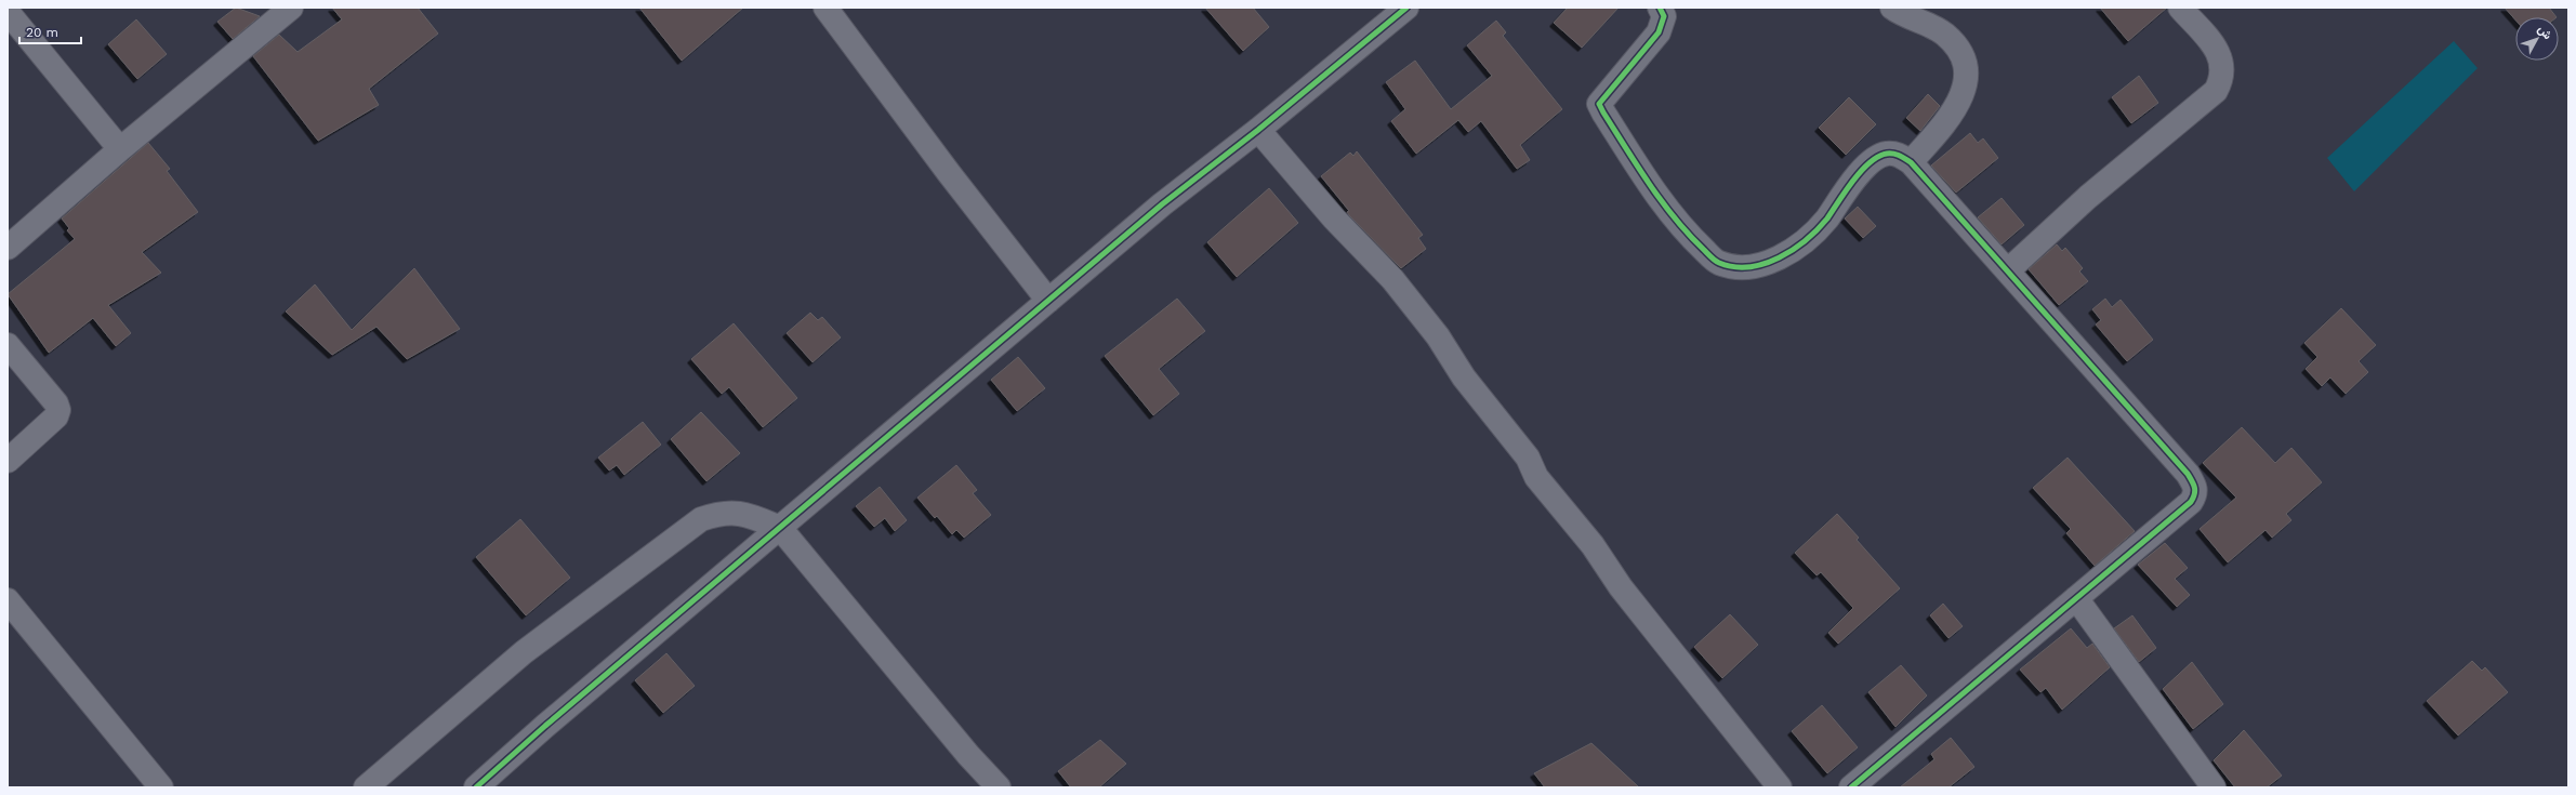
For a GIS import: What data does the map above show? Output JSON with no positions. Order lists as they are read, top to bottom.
{
  "scale_bar": "20 m",
  "north": "top right"
}
